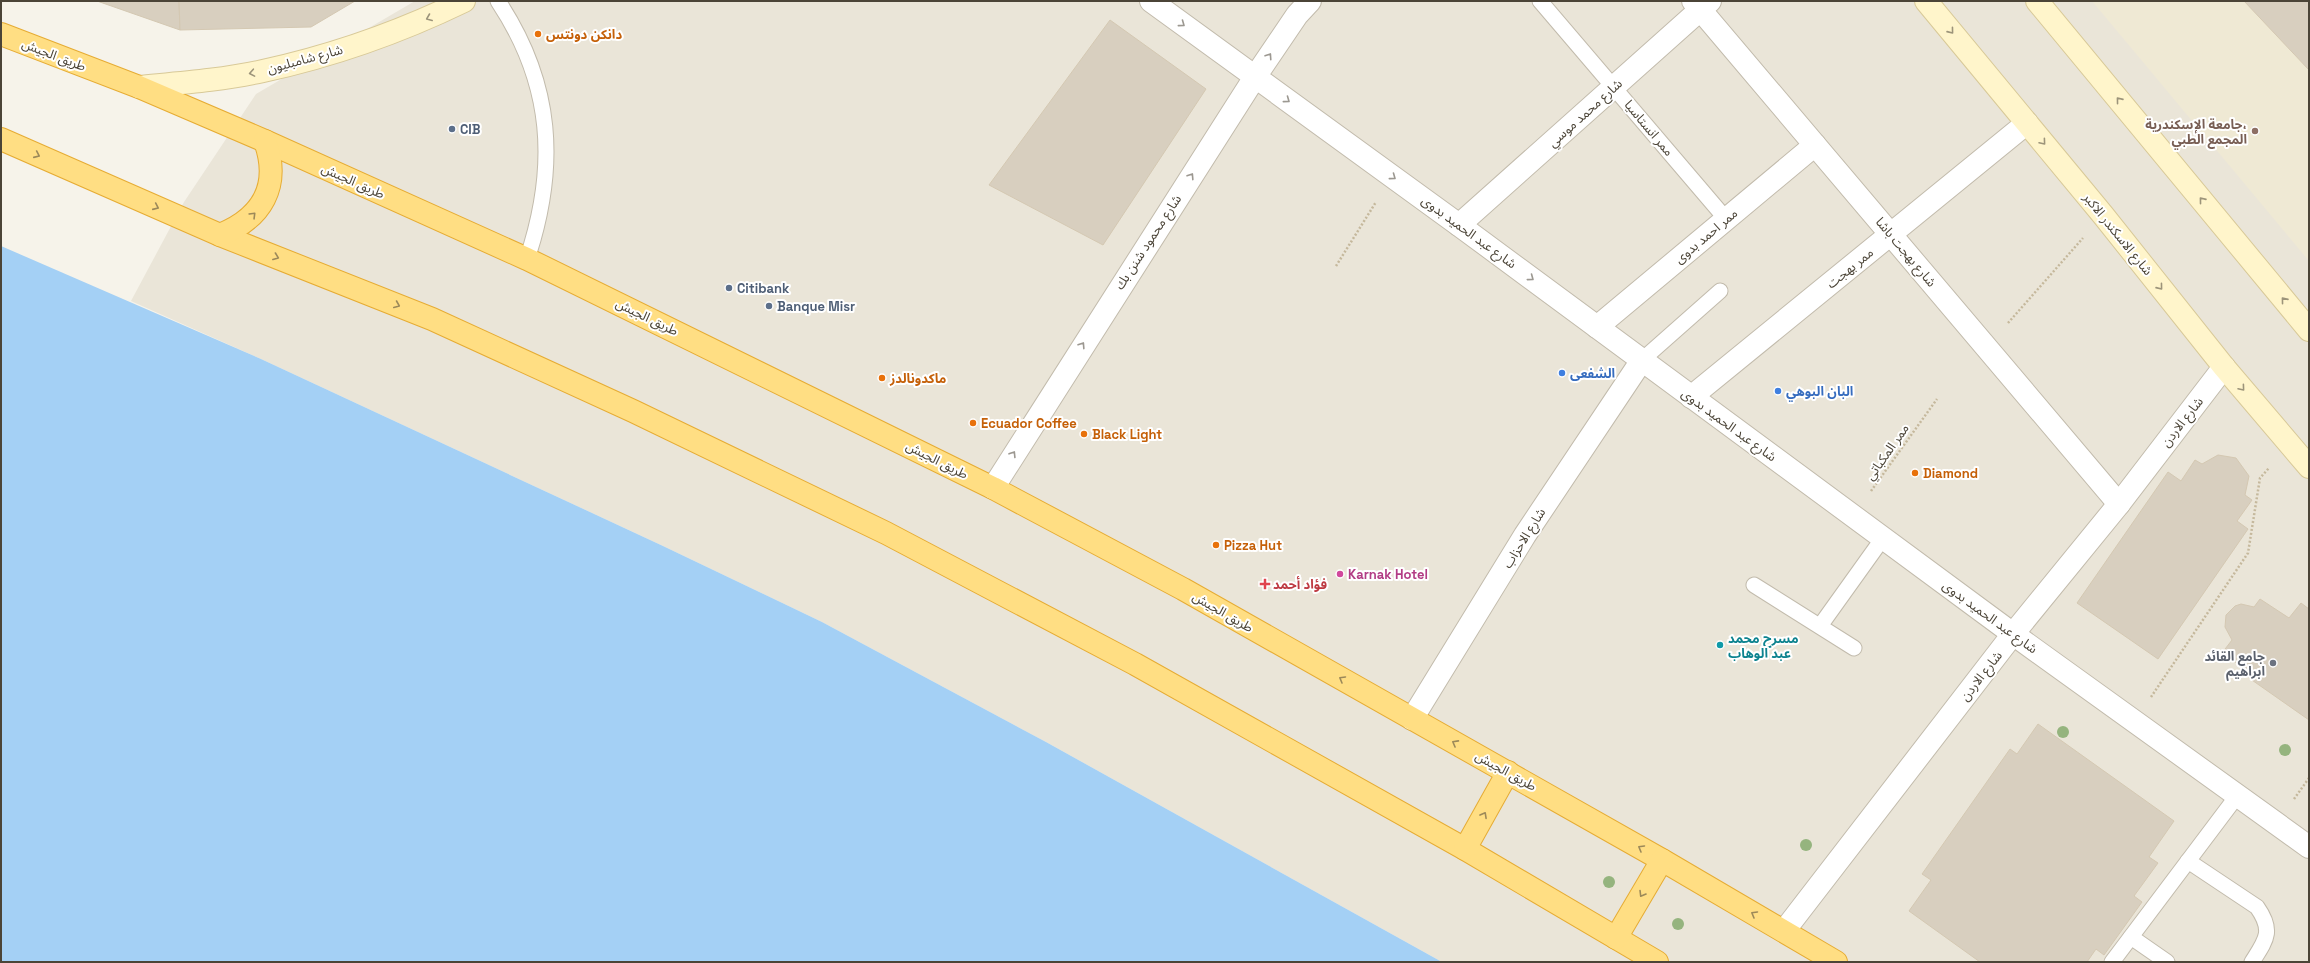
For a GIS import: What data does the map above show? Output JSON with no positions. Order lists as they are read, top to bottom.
{
  "streets": {
    "highway": ["طريق الجيش"],
    "main road": ["شارع شامبليون", "شارع الاسكندر الاكبر"],
    "street": [
      "شارع محمد موسي",
      "شارع عبد الحميد بدوى",
      "ممر احمد بدوى",
      "شارع محمود شنن بك",
      "شارع بهجت باشا",
      "ممر بهجت",
      "شارع الاردن",
      "شارع الاحزاب"
    ],
    "lane": ["ممر انستاسيا"],
    "path": ["ممر المكباتي"]
  },
  "crossings": [
    ["طريق الجيش", "شارع شامبليون"],
    ["طريق الجيش", "شارع محمود شنن بك"],
    ["طريق الجيش", "شارع الاردن"],
    ["طريق الجيش", "شارع الاحزاب"],
    ["شارع محمد موسي", "ممر انستاسيا"],
    ["شارع محمد موسي", "شارع عبد الحميد بدوى"],
    ["شارع محمد موسي", "شارع بهجت باشا"],
    ["ممر انستاسيا", "ممر احمد بدوى"],
    ["شارع عبد الحميد بدوى", "ممر احمد بدوى"],
    ["شارع عبد الحميد بدوى", "شارع محمود شنن بك"],
    ["شارع عبد الحميد بدوى", "ممر بهجت"],
    ["شارع عبد الحميد بدوى", "شارع الاردن"],
    ["شارع عبد الحميد بدوى", "ممر المكباتي"],
    ["شارع عبد الحميد بدوى", "شارع الاحزاب"],
    ["شارع الاسكندر الاكبر", "ممر بهجت"],
    ["شارع الاسكندر الاكبر", "شارع الاردن"],
    ["ممر احمد بدوى", "شارع بهجت باشا"],
    ["شارع بهجت باشا", "ممر بهجت"],
    ["شارع بهجت باشا", "شارع الاردن"]
  ],
  "one_way": ["شارع شامبليون", "شارع عبد الحميد بدوى", "شارع محمود شنن بك"],
  "places": {
    "other": [
      "دانكن دونتس",
      "CIB",
      "جامعة الإسكندرية، المجمع الطبي",
      "Citibank",
      "Banque Misr",
      "الشفعى",
      "ماكدونالدز",
      "البان البوهي",
      "Ecuador Coffee",
      "Black Light",
      "Diamond",
      "Pizza Hut",
      "Karnak Hotel",
      "مسرح محمد عبد الوهاب",
      "جامع القائد ابراهيم"
    ],
    "health": ["فؤاد أحمد"]
  }
}
